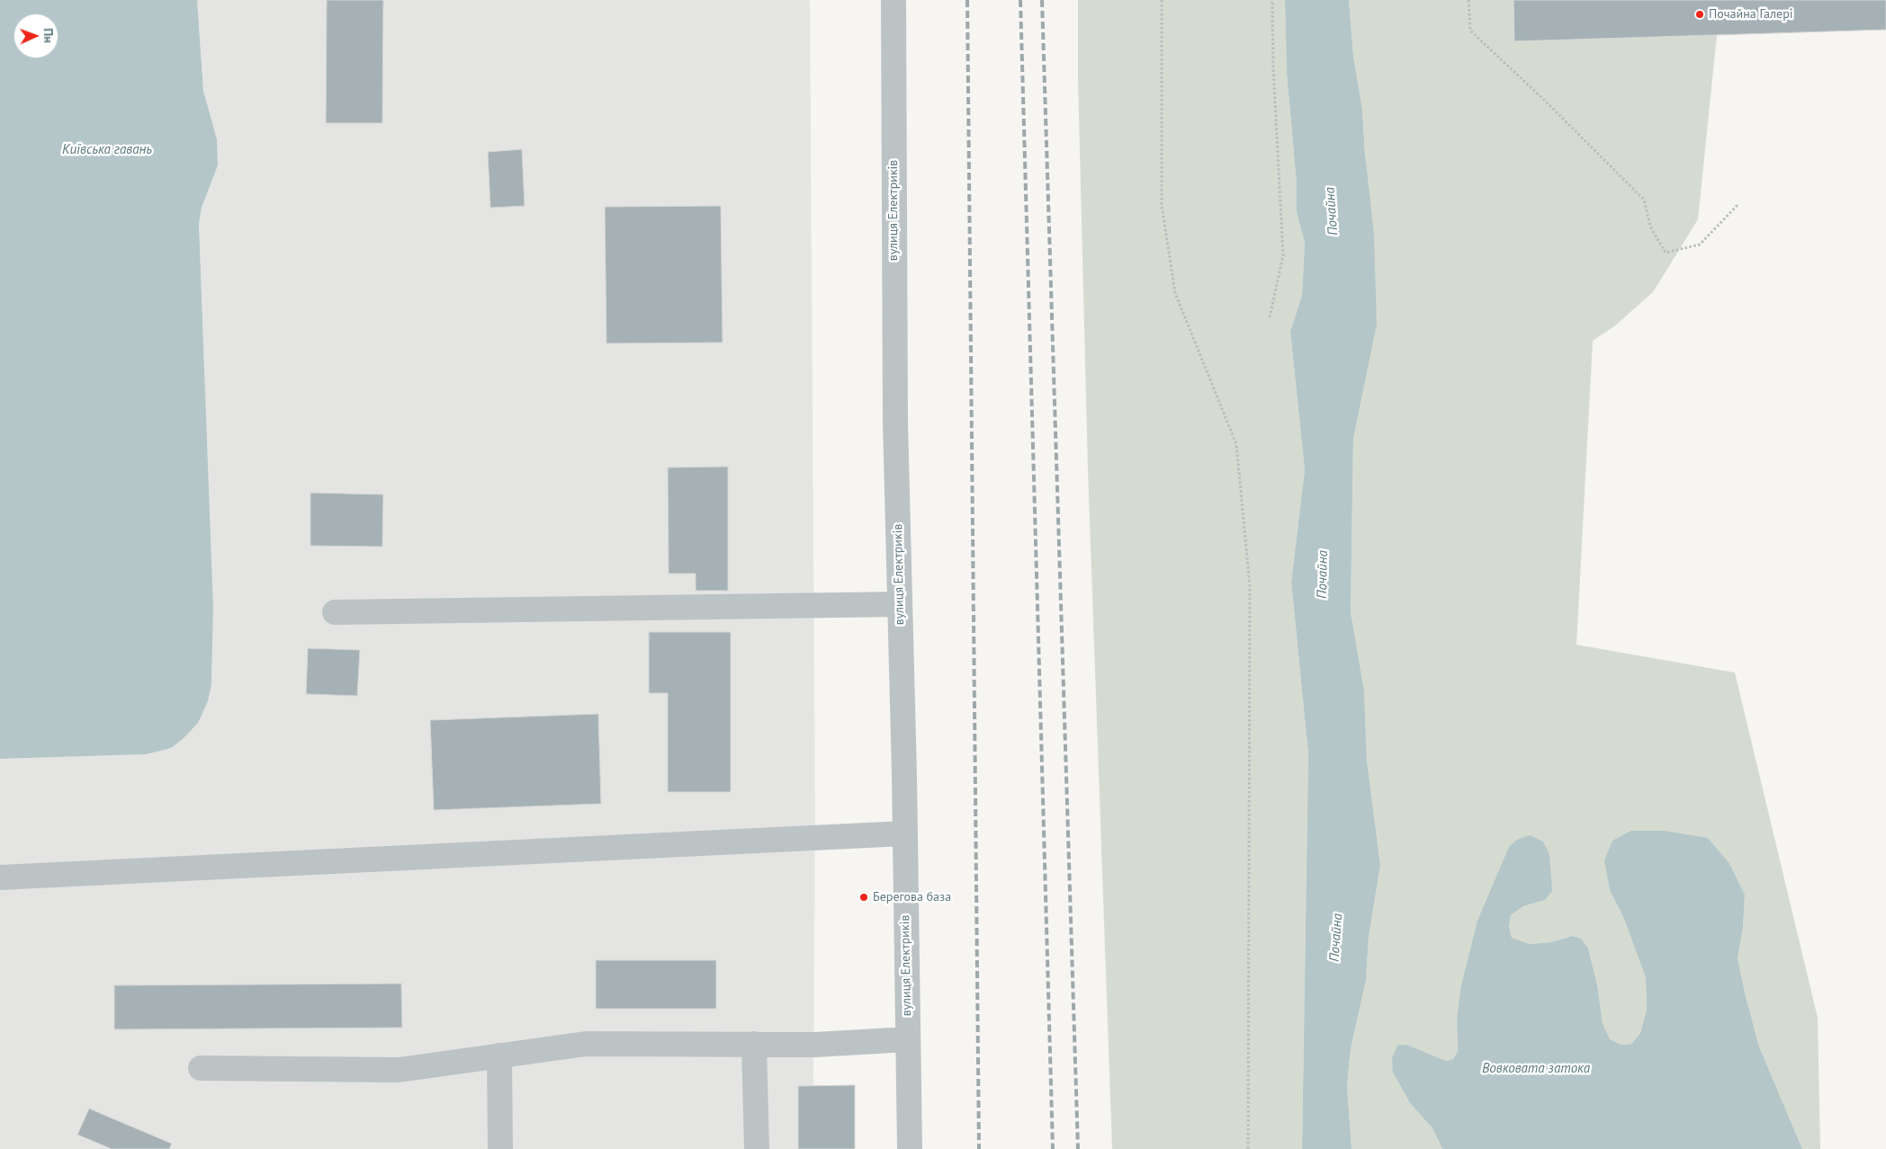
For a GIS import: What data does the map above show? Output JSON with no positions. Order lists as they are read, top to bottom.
{
  "streets": {
    "street": ["вулиця Електриків"]
  },
  "water": ["Київська гавань", "Почайна", "Вовковата затока"],
  "places": ["Почайна Галері", "Берегова база"],
  "north": "right"
}
